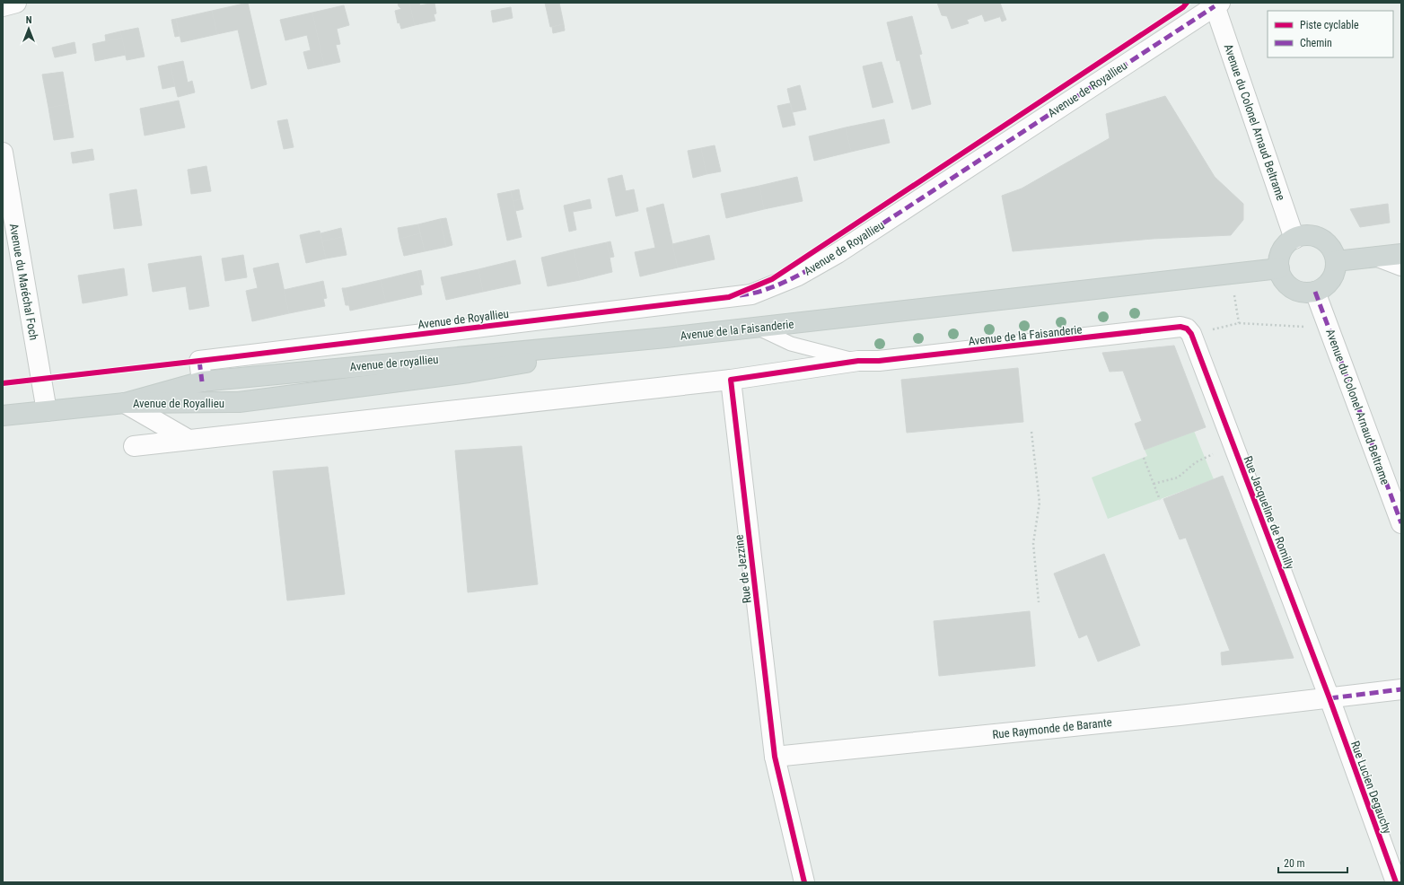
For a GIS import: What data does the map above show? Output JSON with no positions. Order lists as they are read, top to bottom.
{
  "streets": {
    "main road": ["Avenue de Royallieu", "Avenue de la Faisanderie", "Avenue de royallieu"],
    "street": [
      "Avenue du Colonel Arnaud Beltrame",
      "Avenue du Maréchal Foch",
      "Rue Jacqueline de Romilly",
      "Rue de Jezzine",
      "Rue Raymonde de Barante",
      "Rue Lucien Degauchy"
    ]
  },
  "crossings": [
    ["Avenue de Royallieu", "Avenue du Colonel Arnaud Beltrame"],
    ["Avenue de Royallieu", "Avenue de la Faisanderie"],
    ["Avenue de Royallieu", "Avenue de royallieu"],
    ["Avenue du Colonel Arnaud Beltrame", "Avenue de la Faisanderie"],
    ["Avenue de la Faisanderie", "Avenue de royallieu"],
    ["Avenue de la Faisanderie", "Rue Jacqueline de Romilly"],
    ["Rue Jacqueline de Romilly", "Rue Raymonde de Barante"],
    ["Rue Jacqueline de Romilly", "Rue Lucien Degauchy"],
    ["Rue de Jezzine", "Rue Raymonde de Barante"],
    ["Rue Raymonde de Barante", "Rue Lucien Degauchy"]
  ],
  "legend": ["Piste cyclable", "Chemin"],
  "scale_bar": "20 m",
  "north": "top"
}
